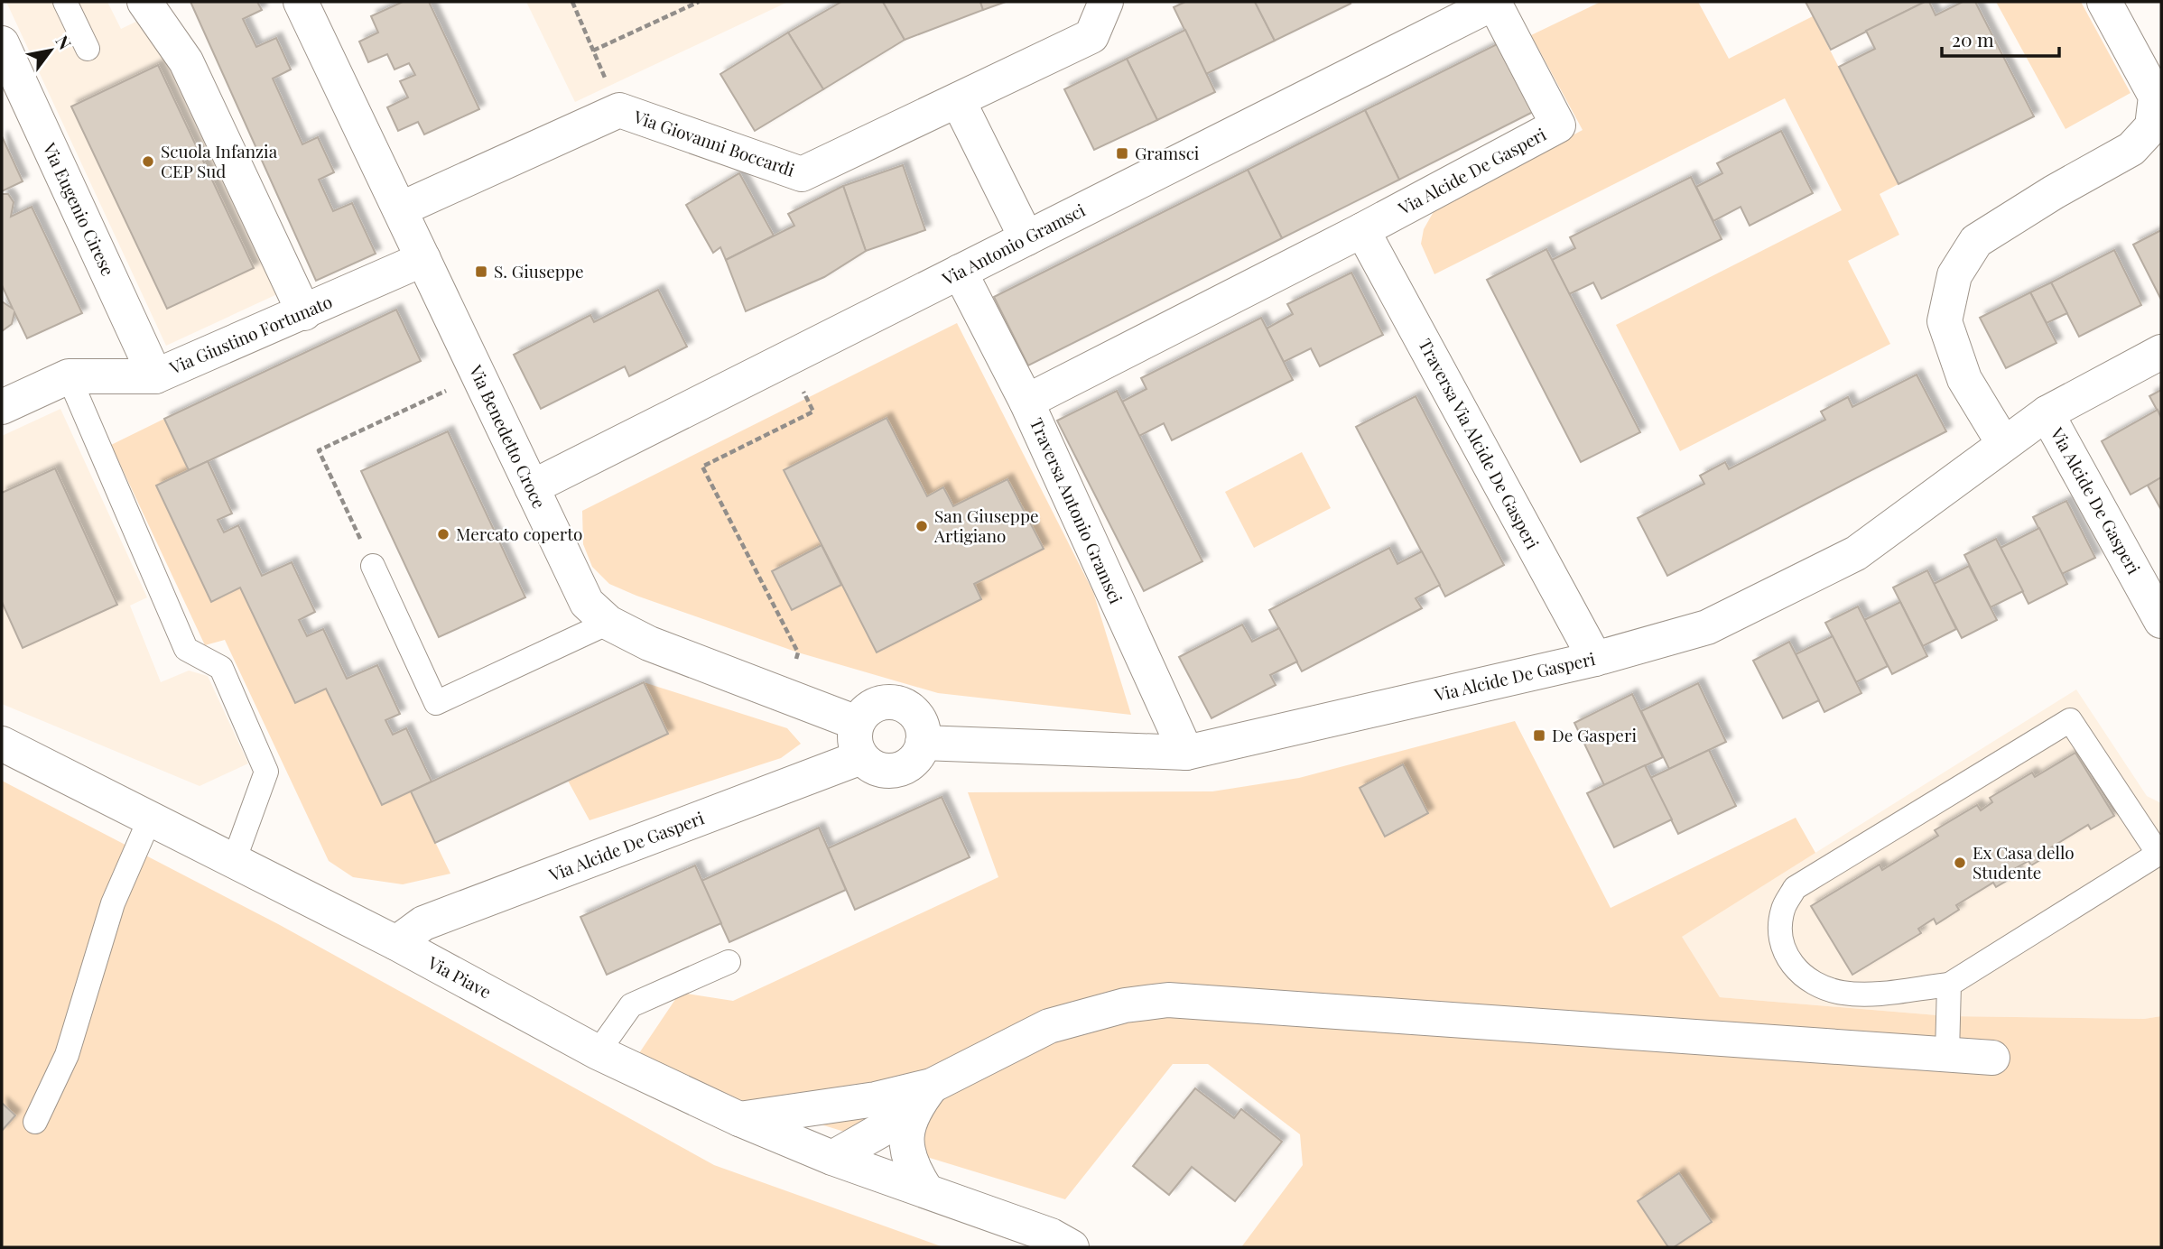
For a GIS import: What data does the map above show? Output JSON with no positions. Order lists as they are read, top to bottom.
{
  "streets": {
    "street": [
      "Via Giovanni Boccardi",
      "Via Alcide De Gasperi",
      "Via Eugenio Cirese",
      "Via Antonio Gramsci",
      "Via Giustino Fortunato",
      "Via Benedetto Croce",
      "Traversa Via Alcide De Gasperi",
      "Traversa Antonio Gramsci",
      "Via Piave"
    ]
  },
  "crossings": [
    ["Via Giovanni Boccardi", "Via Benedetto Croce"],
    ["Via Alcide De Gasperi", "Via Antonio Gramsci"],
    ["Via Alcide De Gasperi", "Via Benedetto Croce"],
    ["Via Alcide De Gasperi", "Traversa Via Alcide De Gasperi"],
    ["Via Alcide De Gasperi", "Traversa Antonio Gramsci"],
    ["Via Alcide De Gasperi", "Via Piave"],
    ["Via Eugenio Cirese", "Via Giustino Fortunato"],
    ["Via Antonio Gramsci", "Via Benedetto Croce"],
    ["Via Antonio Gramsci", "Traversa Antonio Gramsci"],
    ["Via Giustino Fortunato", "Via Benedetto Croce"]
  ],
  "places": {
    "transit": ["Gramsci", "S. Giuseppe", "De Gasperi"],
    "other": [
      "Scuola Infanzia CEP Sud",
      "San Giuseppe Artigiano",
      "Mercato coperto",
      "Ex Casa dello Studente"
    ]
  },
  "scale_bar": "20 m",
  "north": "top right"
}
